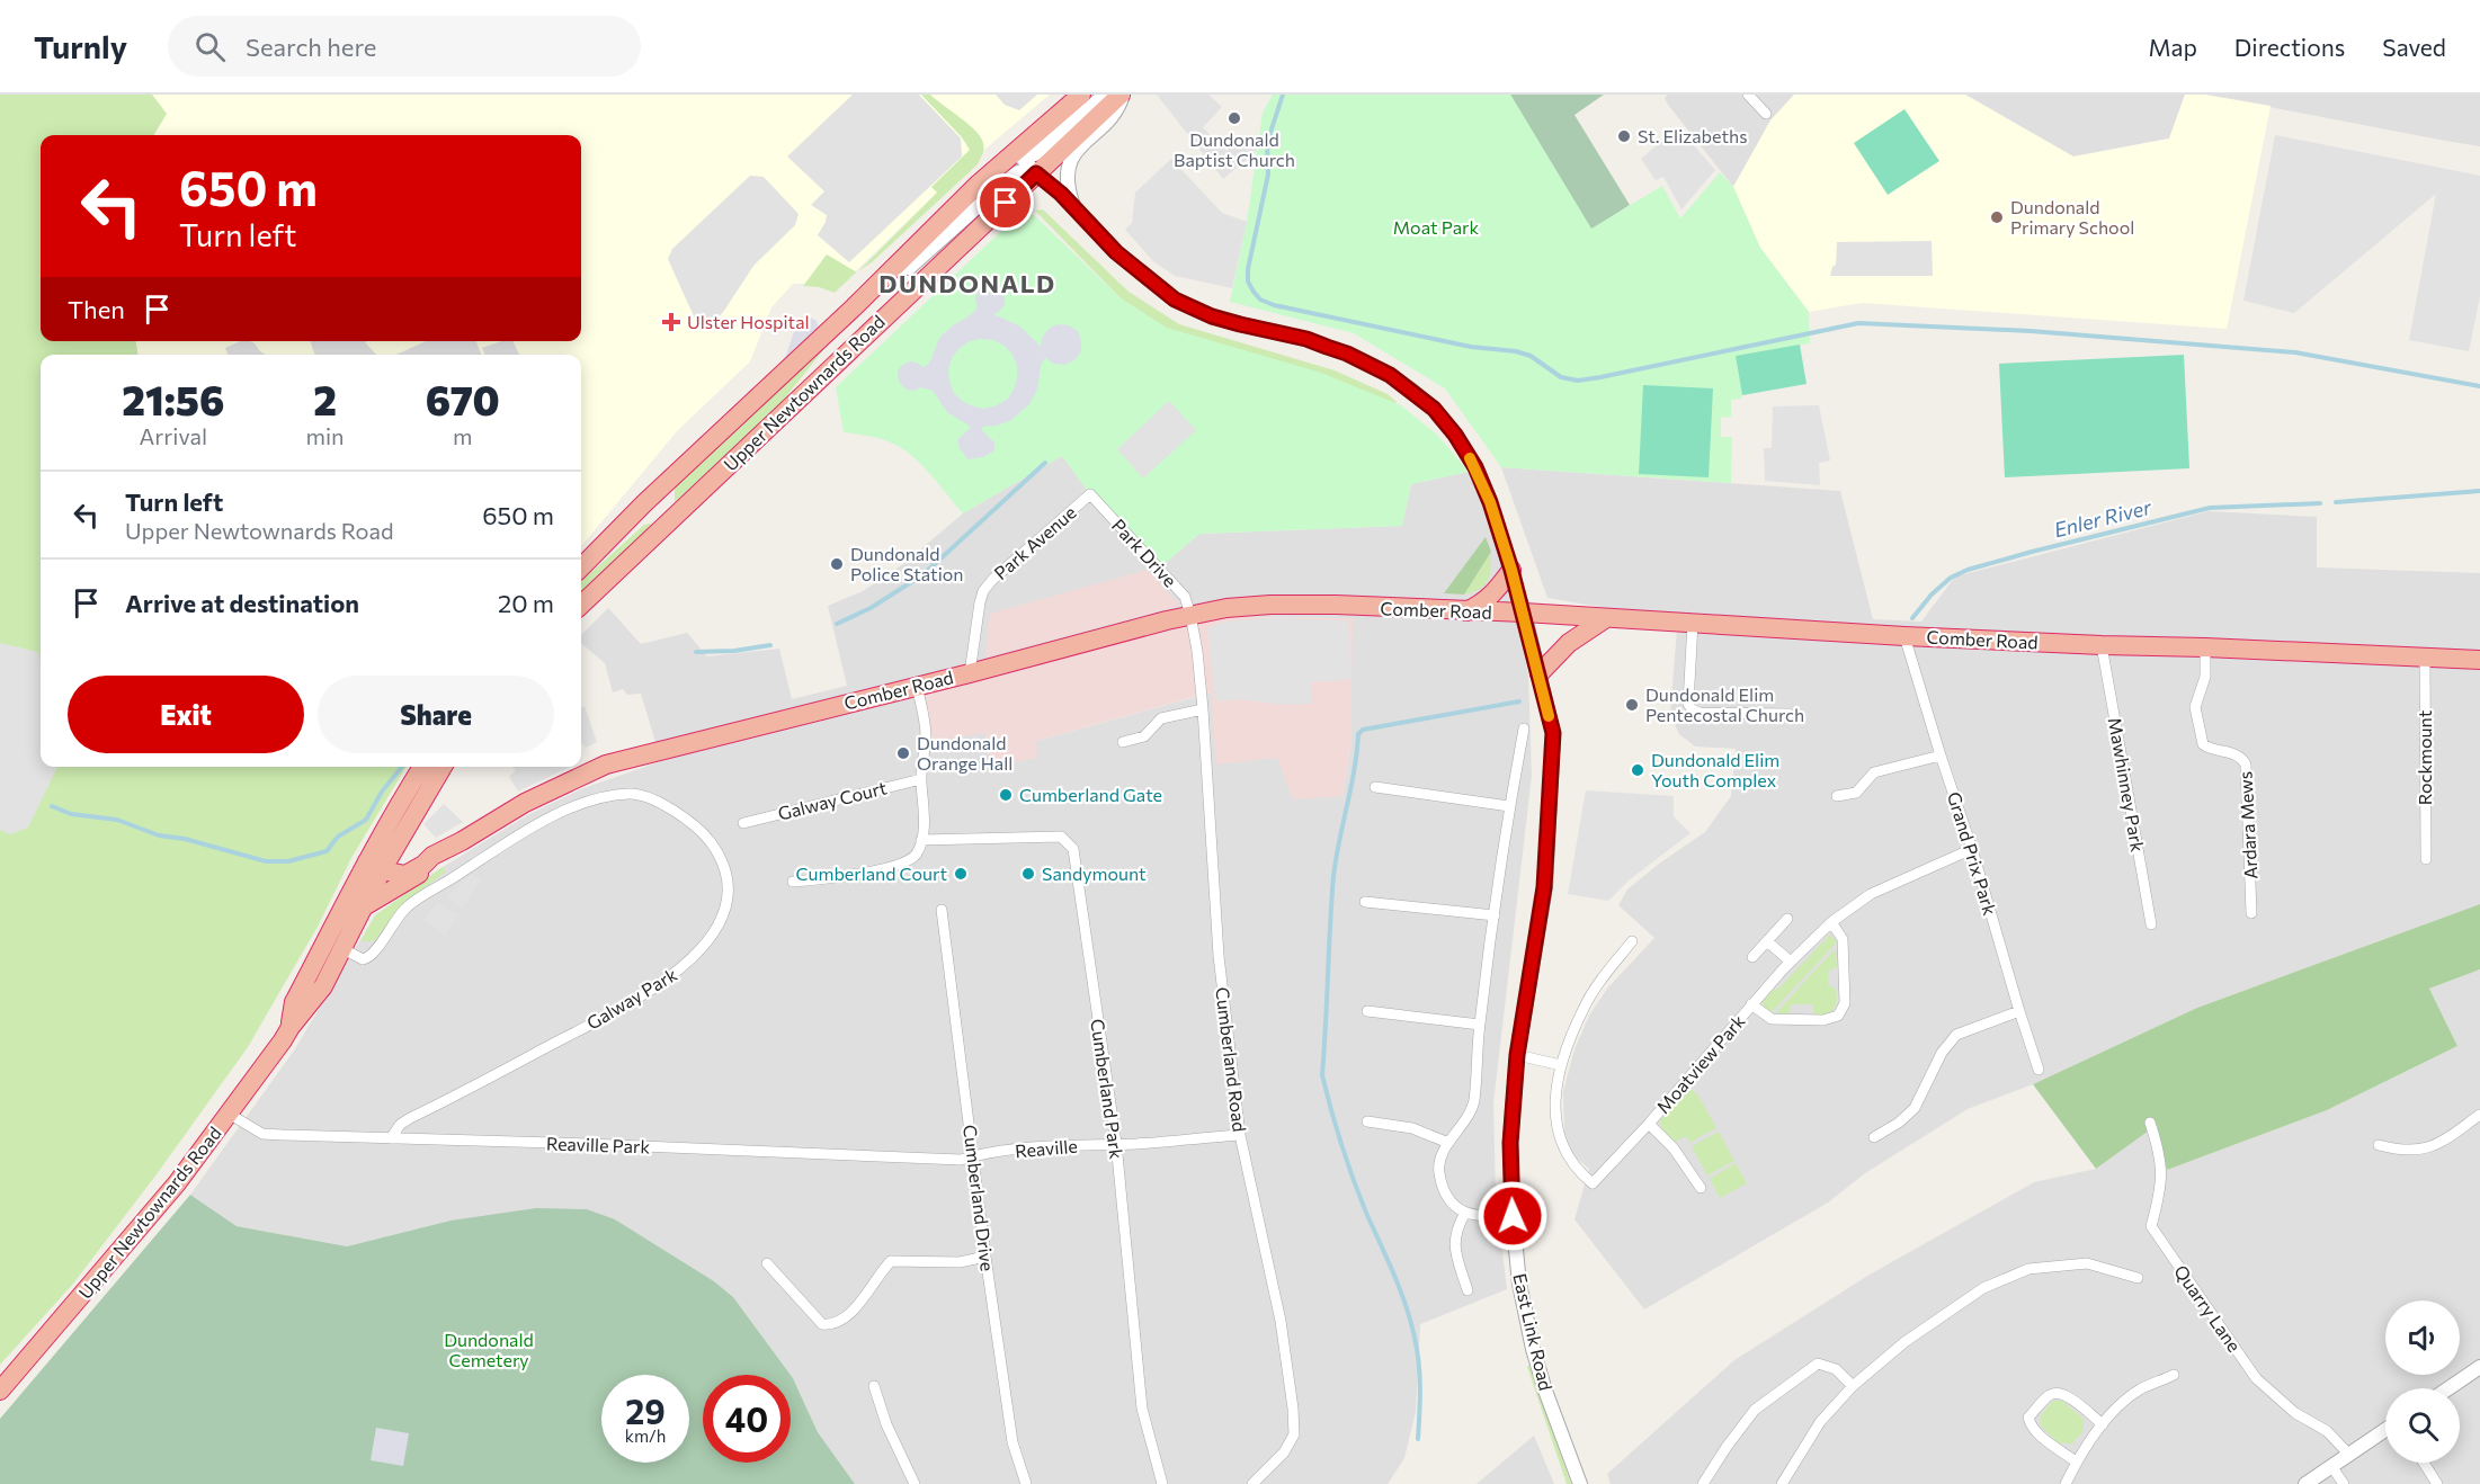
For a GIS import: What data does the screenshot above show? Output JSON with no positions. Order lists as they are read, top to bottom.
{
  "streets": {
    "highway": ["Upper Newtownards Road", "Comber Road"],
    "street": [
      "Park Avenue",
      "Park Drive",
      "Rockmount",
      "Mawhinney Park",
      "Galway Court",
      "Ardara Mews",
      "Grand Prix Park",
      "Galway Park",
      "Cumberland Road",
      "Moatview Park",
      "Cumberland Park",
      "Reaville Park",
      "Reaville",
      "Cumberland Drive",
      "Quarry Lane",
      "East Link Road"
    ]
  },
  "crossings": [
    ["Upper Newtownards Road", "Comber Road"],
    ["Upper Newtownards Road", "Galway Park"],
    ["Upper Newtownards Road", "Reaville Park"],
    ["Upper Newtownards Road", "East Link Road"],
    ["Park Avenue", "Park Drive"],
    ["Park Avenue", "Comber Road"],
    ["Park Drive", "Comber Road"],
    ["Park Drive", "Cumberland Road"],
    ["Comber Road", "Rockmount"],
    ["Comber Road", "Mawhinney Park"],
    ["Comber Road", "Ardara Mews"],
    ["Comber Road", "Grand Prix Park"],
    ["Comber Road", "Cumberland Road"],
    ["Comber Road", "East Link Road"],
    ["Grand Prix Park", "Moatview Park"],
    ["Galway Park", "Reaville Park"],
    ["Cumberland Road", "Reaville"],
    ["Cumberland Park", "Reaville"],
    ["Reaville Park", "Reaville"],
    ["Reaville Park", "Cumberland Drive"],
    ["Reaville", "Cumberland Drive"]
  ],
  "districts": ["DUNDONALD"],
  "water": ["Enler River"],
  "parks": ["Moat Park", "Dundonald Cemetery"],
  "places": {
    "other": [
      "Dundonald Baptist Church",
      "St. Elizabeths",
      "Dundonald Primary School",
      "Dundonald Police Station",
      "Dundonald Elim Pentecostal Church",
      "Dundonald Orange Hall",
      "Dundonald Elim Youth Complex",
      "Cumberland Gate",
      "Cumberland Court",
      "Sandymount"
    ],
    "health": ["Ulster Hospital"]
  },
  "page": {
    "header": "Turnly",
    "search": "Search here",
    "nav": ["Map", "Directions", "Saved"],
    "turn": ["650 m", "Turn left"],
    "then": "Then",
    "eta": [
      "21:56",
      "Arrival",
      "2",
      "min",
      "670",
      "m"
    ],
    "list": [
      {
        "name": "Turn left",
        "note": "Upper Newtownards Road",
        "value": "650 m"
      },
      {
        "name": "Arrive at destination",
        "value": "20 m"
      }
    ],
    "buttons": ["Exit", "Share"],
    "speed": "29 km/h",
    "limit": "40"
  }
}
